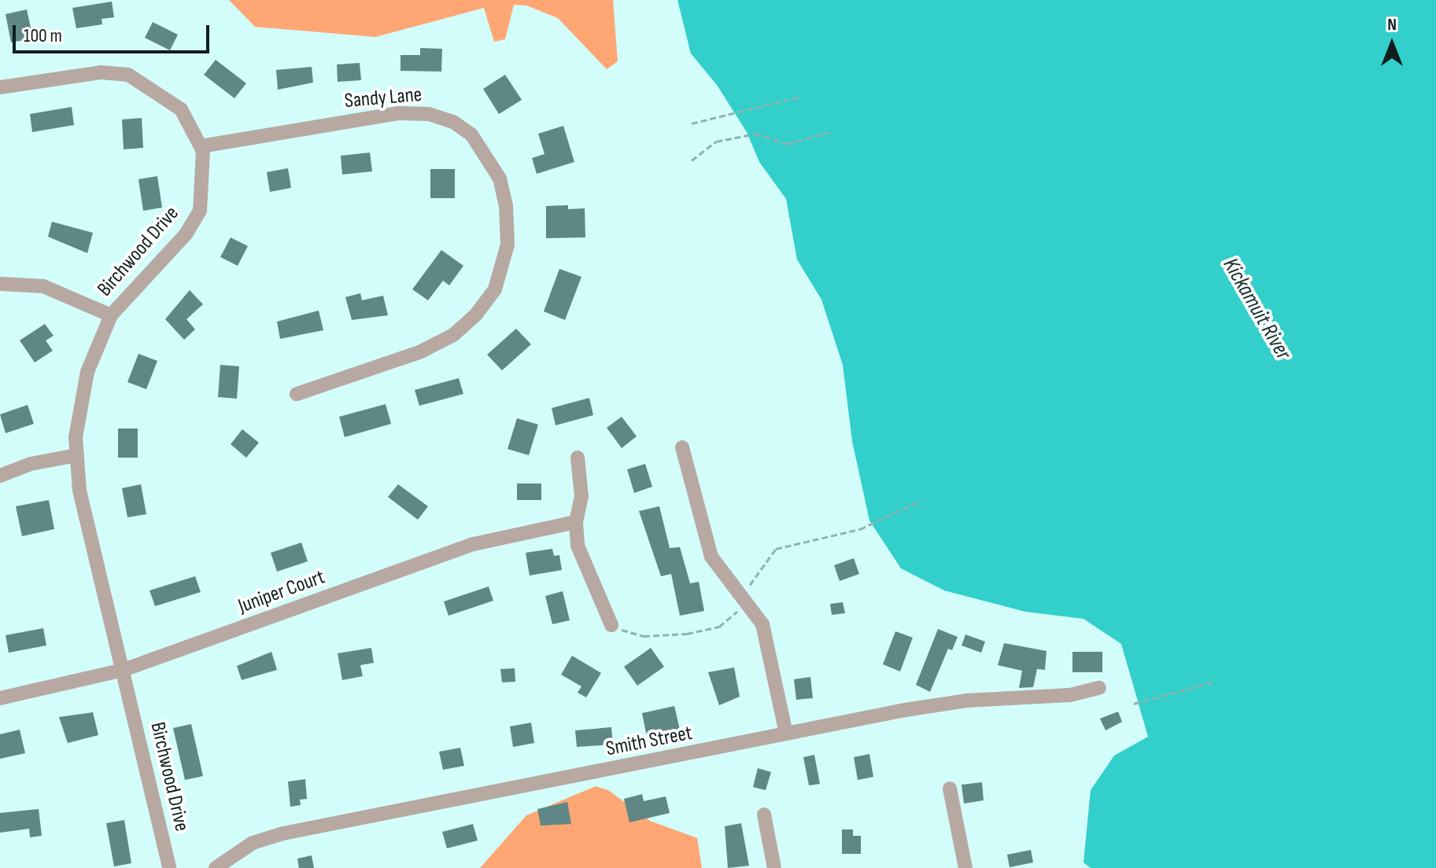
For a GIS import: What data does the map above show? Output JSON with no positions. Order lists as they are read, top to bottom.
{
  "streets": {
    "street": [
      "Sandy Lane",
      "Birchwood Drive",
      "Juniper Court",
      "Smith Street"
    ]
  },
  "crossings": [
    ["Sandy Lane", "Birchwood Drive"],
    ["Birchwood Drive", "Juniper Court"]
  ],
  "water": ["Kickamuit River"],
  "scale_bar": "100 m",
  "north": "top"
}
